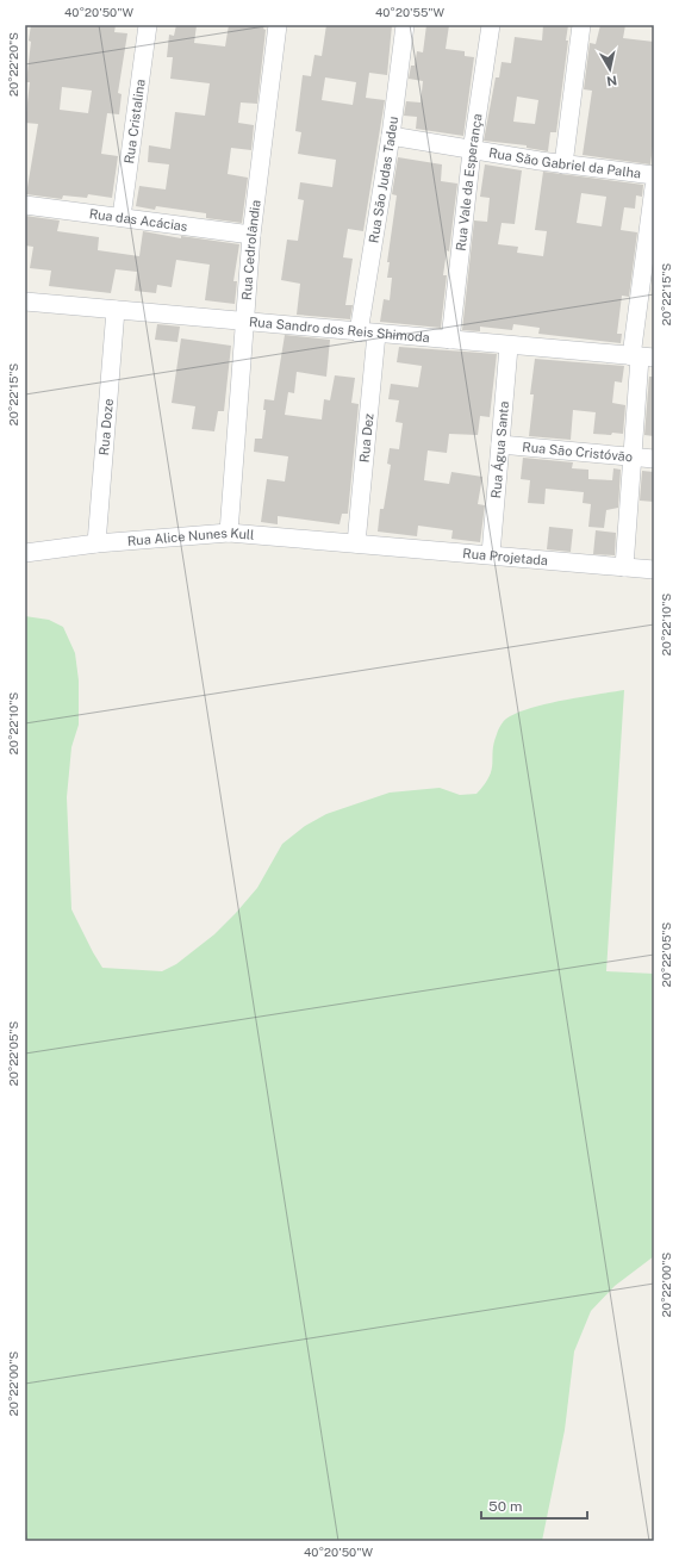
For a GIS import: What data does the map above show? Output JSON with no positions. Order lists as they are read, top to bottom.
{
  "streets": {
    "street": [
      "Rua Cristalina",
      "Rua São Gabriel da Palha",
      "Rua São Judas Tadeu",
      "Rua Vale da Esperança",
      "Rua das Acácias",
      "Rua Cedrolândia",
      "Rua Sandro dos Reis Shimoda",
      "Rua Doze",
      "Rua Dez",
      "Rua Água Santa",
      "Rua São Cristóvão",
      "Rua Alice Nunes Kull",
      "Rua Projetada"
    ]
  },
  "crossings": [
    ["Rua Cristalina", "Rua das Acácias"],
    ["Rua São Gabriel da Palha", "Rua São Judas Tadeu"],
    ["Rua São Gabriel da Palha", "Rua Vale da Esperança"],
    ["Rua São Judas Tadeu", "Rua Sandro dos Reis Shimoda"],
    ["Rua São Judas Tadeu", "Rua Dez"],
    ["Rua Vale da Esperança", "Rua Sandro dos Reis Shimoda"],
    ["Rua das Acácias", "Rua Cedrolândia"],
    ["Rua Cedrolândia", "Rua Sandro dos Reis Shimoda"],
    ["Rua Cedrolândia", "Rua Alice Nunes Kull"],
    ["Rua Sandro dos Reis Shimoda", "Rua Doze"],
    ["Rua Sandro dos Reis Shimoda", "Rua Dez"],
    ["Rua Sandro dos Reis Shimoda", "Rua Água Santa"],
    ["Rua Doze", "Rua Alice Nunes Kull"],
    ["Rua Dez", "Rua Alice Nunes Kull"],
    ["Rua Dez", "Rua Projetada"],
    ["Rua Água Santa", "Rua São Cristóvão"],
    ["Rua Água Santa", "Rua Projetada"],
    ["Rua Alice Nunes Kull", "Rua Projetada"]
  ],
  "scale_bar": "50 m",
  "north": "bottom",
  "coordinates": [
    "40°20'50\"W",
    "40°20'55\"W",
    "20°22'20\"S",
    "20°22'15\"S",
    "20°22'10\"S",
    "20°22'05\"S",
    "20°22'00\"S"
  ]
}
